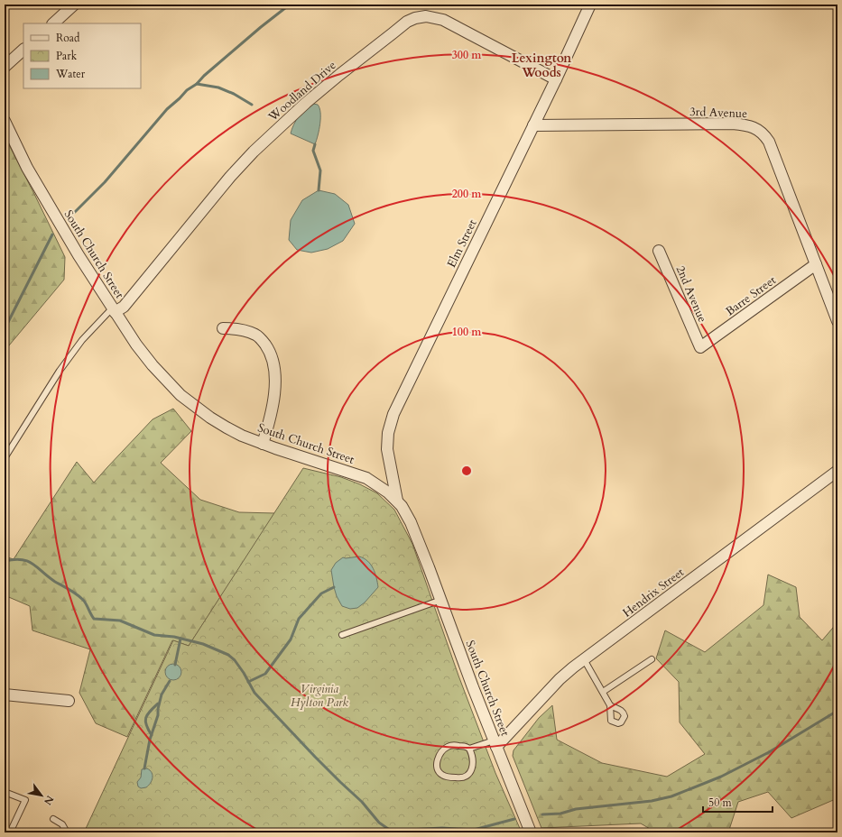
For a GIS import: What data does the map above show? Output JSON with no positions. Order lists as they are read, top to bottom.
{
  "streets": {
    "street": [
      "Woodland Drive",
      "3rd Avenue",
      "Elm Street",
      "South Church Street",
      "2nd Avenue",
      "Barre Street",
      "Hendrix Street"
    ]
  },
  "crossings": [
    ["Woodland Drive", "Elm Street"],
    ["Woodland Drive", "South Church Street"],
    ["3rd Avenue", "Elm Street"],
    ["3rd Avenue", "Barre Street"],
    ["Elm Street", "South Church Street"],
    ["South Church Street", "Hendrix Street"],
    ["2nd Avenue", "Barre Street"]
  ],
  "districts": ["Lexington Woods"],
  "parks": ["Virginia Hylton Park"],
  "legend": ["Road", "Park", "Water"],
  "scale_bar": "50 m",
  "north": "bottom right",
  "rings": ["300 m", "200 m", "100 m"]
}
